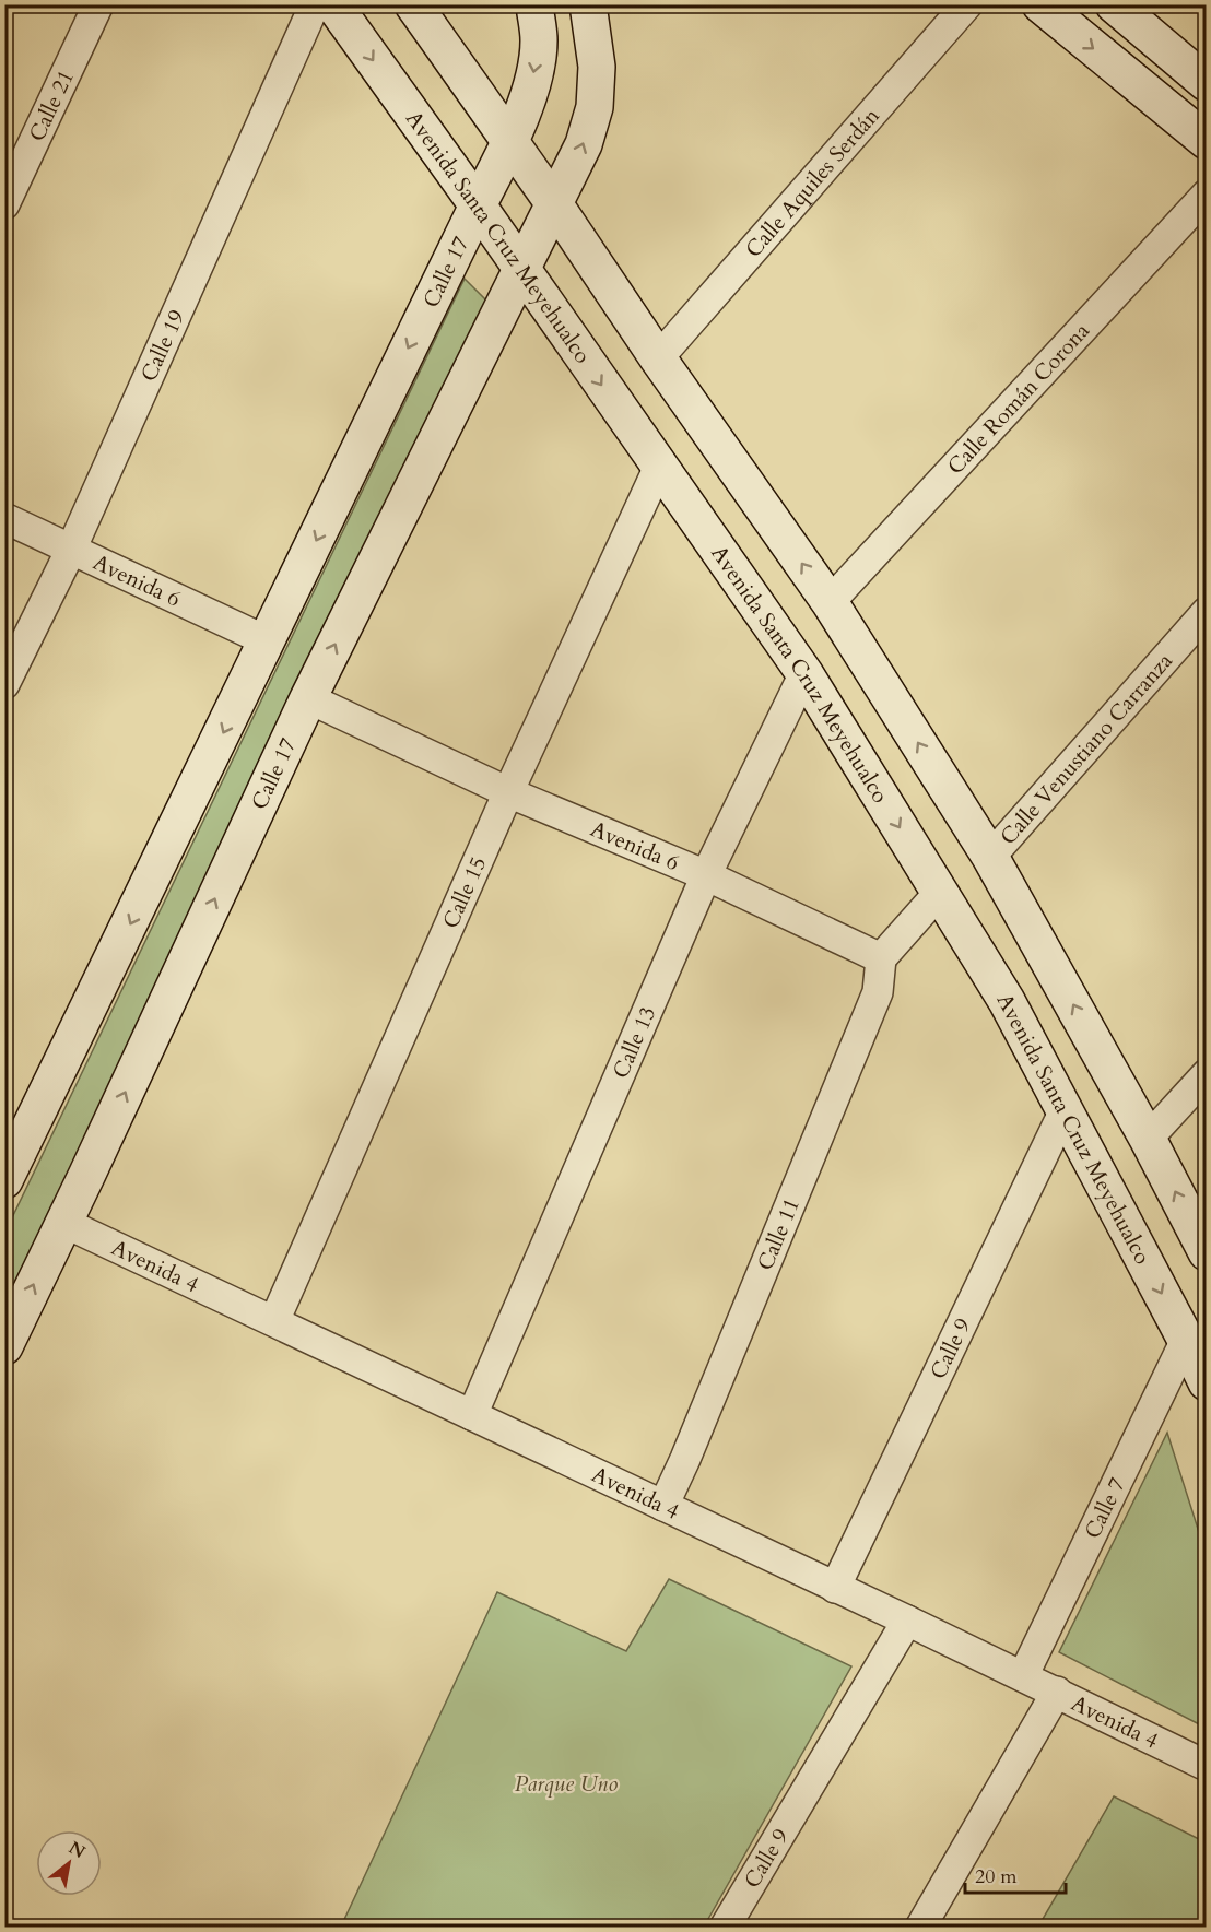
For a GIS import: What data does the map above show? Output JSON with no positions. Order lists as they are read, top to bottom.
{
  "streets": {
    "street": [
      "Calle 21",
      "Calle Aquiles Serdán",
      "Avenida Santa Cruz Meyehualco",
      "Calle 17",
      "Calle 19",
      "Calle Román Corona",
      "Avenida 6",
      "Calle Venustiano Carranza",
      "Calle 15",
      "Calle 13",
      "Calle 11",
      "Avenida 4",
      "Calle 9",
      "Calle 7"
    ]
  },
  "crossings": [
    ["Avenida Santa Cruz Meyehualco", "Calle 17"],
    ["Avenida Santa Cruz Meyehualco", "Calle 15"],
    ["Avenida Santa Cruz Meyehualco", "Calle 13"],
    ["Avenida Santa Cruz Meyehualco", "Calle 9"],
    ["Avenida Santa Cruz Meyehualco", "Calle 7"],
    ["Calle 17", "Avenida 6"],
    ["Calle 17", "Avenida 4"],
    ["Calle 19", "Avenida 6"],
    ["Avenida 6", "Calle 15"],
    ["Avenida 6", "Calle 13"],
    ["Avenida 6", "Calle 11"],
    ["Calle 15", "Avenida 4"],
    ["Calle 13", "Avenida 4"],
    ["Calle 11", "Avenida 4"],
    ["Avenida 4", "Calle 9"],
    ["Avenida 4", "Calle 7"]
  ],
  "parks": ["Parque Uno"],
  "scale_bar": "20 m",
  "north": "top right"
}
